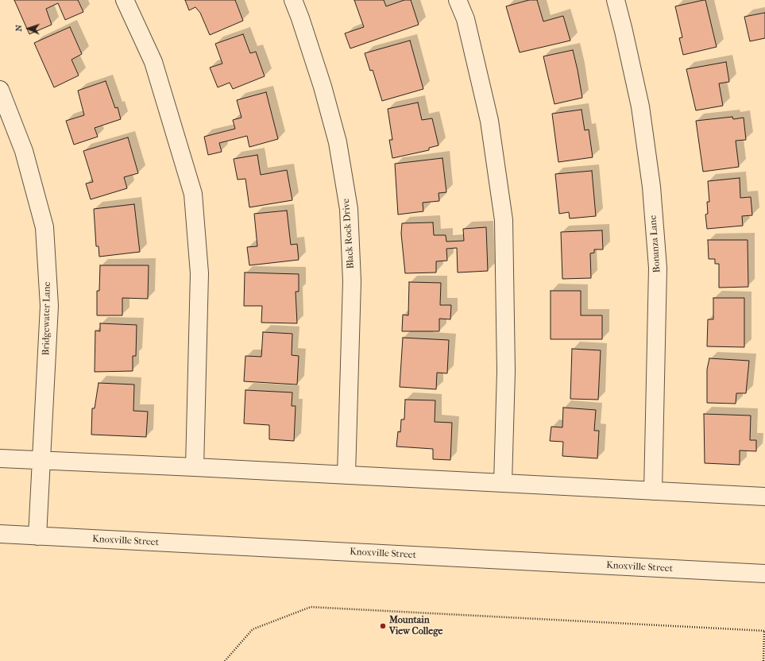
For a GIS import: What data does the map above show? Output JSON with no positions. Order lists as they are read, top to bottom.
{
  "streets": {
    "street": [
      "Black Rock Drive",
      "Bonanza Lane",
      "Bridgewater Lane",
      "Knoxville Street"
    ]
  },
  "crossings": [
    ["Bridgewater Lane", "Knoxville Street"]
  ],
  "places": ["Mountain View College"],
  "north": "left"
}
